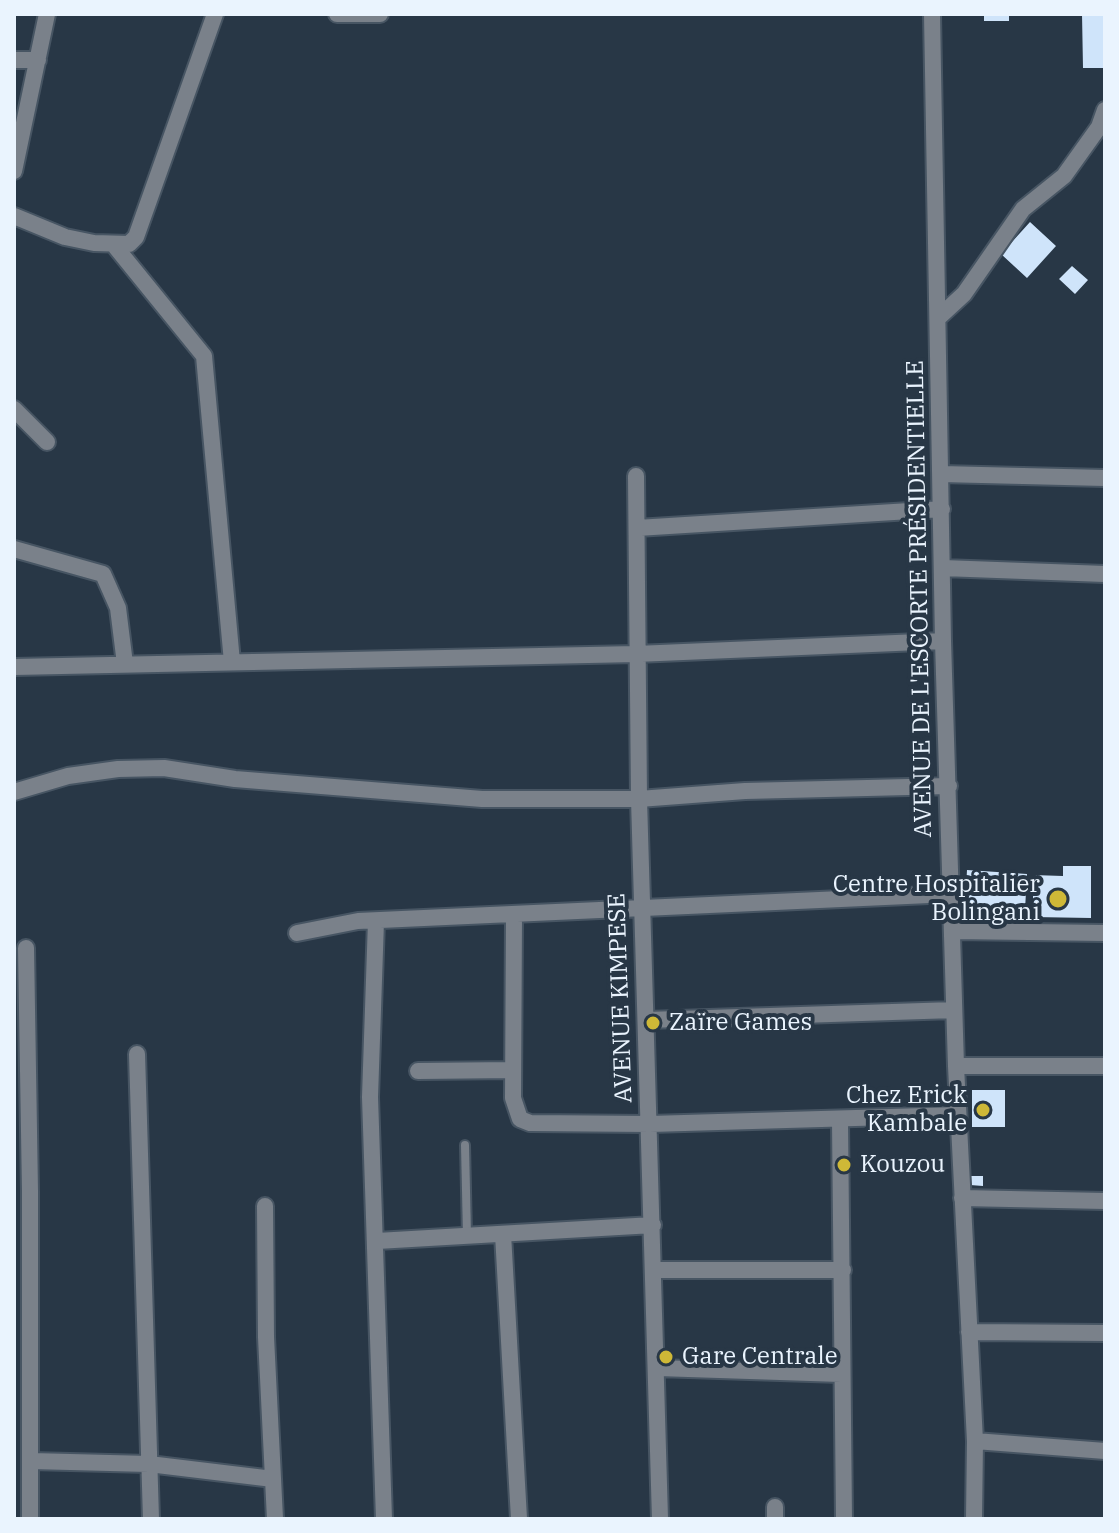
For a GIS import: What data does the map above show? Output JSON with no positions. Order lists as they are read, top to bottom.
{
  "streets": {
    "street": ["AVENUE DE L'ESCORTE PRÉSIDENTIELLE", "AVENUE KIMPESE"]
  },
  "places": [
    "Centre Hospitalier Bolingani",
    "Zaïre Games",
    "Chez Erick Kambale",
    "Kouzou",
    "Gare Centrale"
  ]
}
